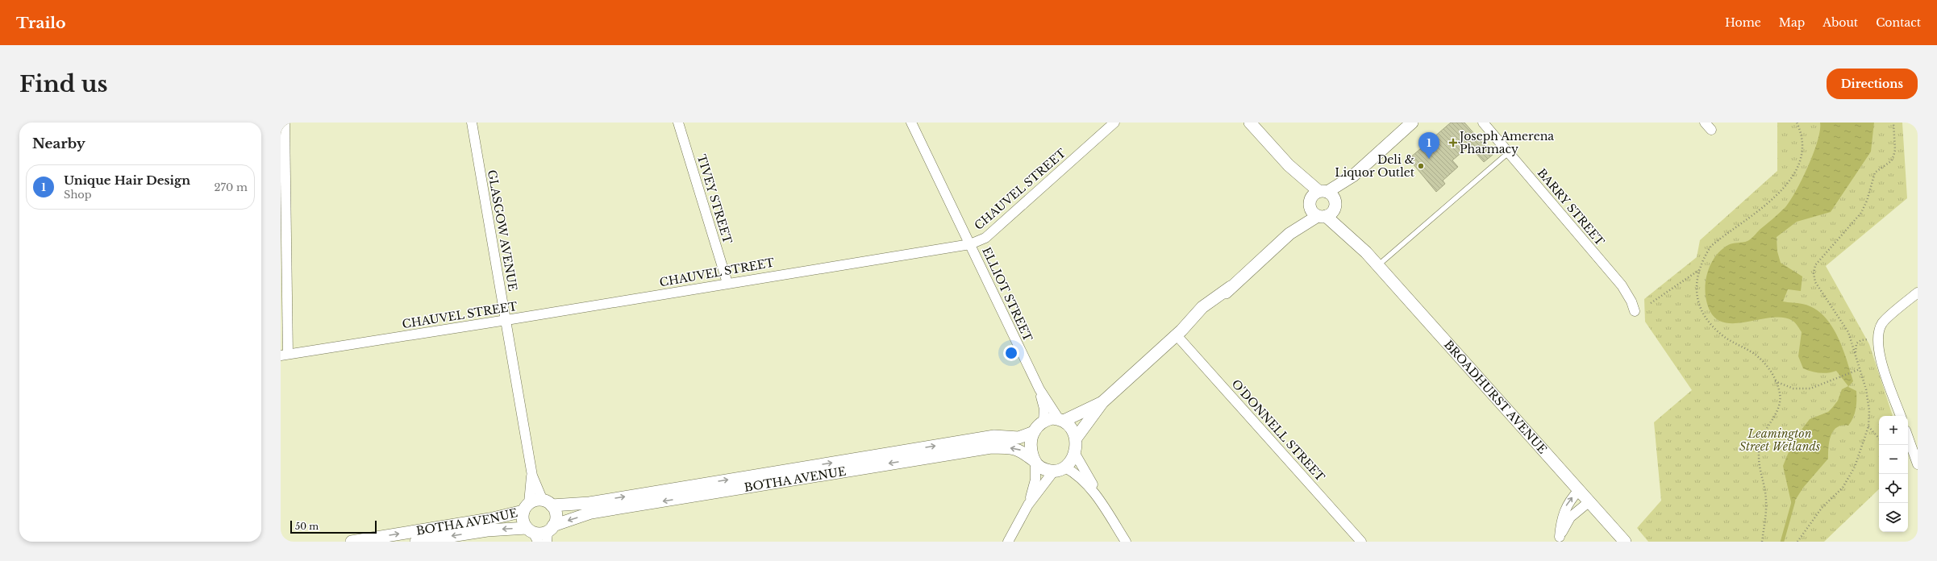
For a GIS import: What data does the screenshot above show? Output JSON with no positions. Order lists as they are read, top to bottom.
{
  "streets": {
    "street": [
      "CHAUVEL STREET",
      "TIVEY STREET",
      "BARRY STREET",
      "GLASGOW AVENUE",
      "ELLIOT STREET",
      "BROADHURST AVENUE",
      "O'DONNELL STREET",
      "BOTHA AVENUE"
    ]
  },
  "crossings": [
    ["CHAUVEL STREET", "TIVEY STREET"],
    ["CHAUVEL STREET", "GLASGOW AVENUE"],
    ["CHAUVEL STREET", "ELLIOT STREET"],
    ["GLASGOW AVENUE", "BOTHA AVENUE"],
    ["ELLIOT STREET", "BOTHA AVENUE"]
  ],
  "parks": ["Leamington Street Wetlands"],
  "places": {
    "health": ["Joseph Amerena Pharmacy"],
    "other": ["Deli & Liquor Outlet"]
  },
  "scale_bar": "50 m",
  "page": {
    "header": "Trailo",
    "nav": [
      "Home",
      "Map",
      "About",
      "Contact"
    ],
    "buttons": "Directions",
    "title": "Find us",
    "heading": "Nearby",
    "pins": "1",
    "list": [
      {
        "mark": "1",
        "name": "Unique Hair Design",
        "note": "Shop",
        "value": "270 m"
      }
    ],
    "map_buttons": ["+", "−"],
    "scale": "50 m"
  }
}
